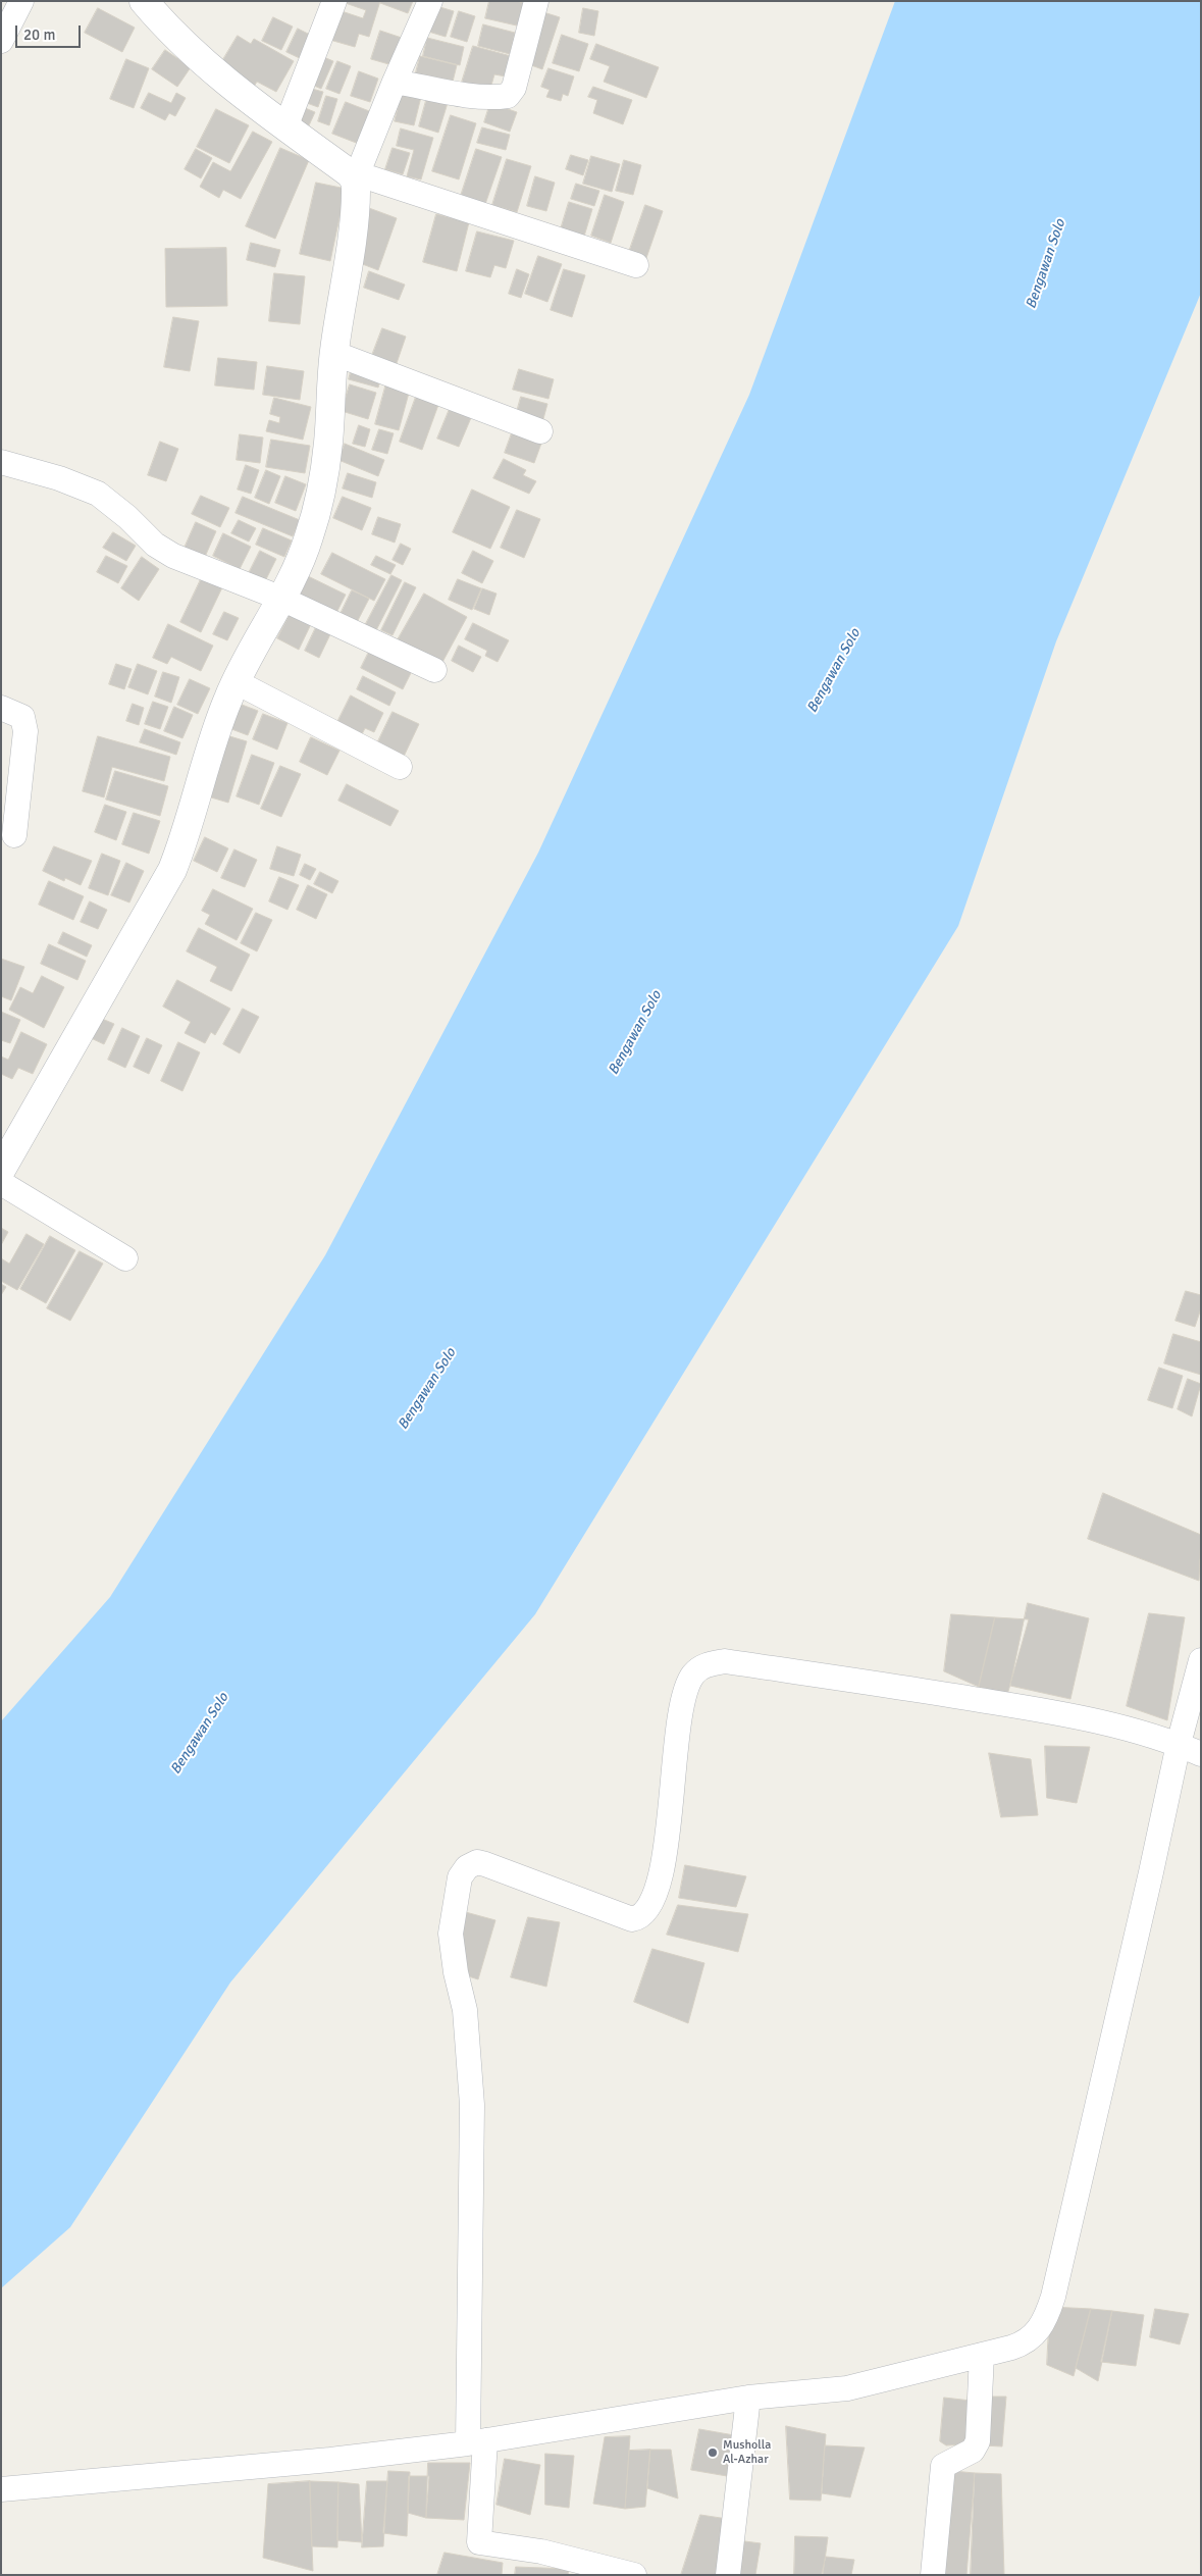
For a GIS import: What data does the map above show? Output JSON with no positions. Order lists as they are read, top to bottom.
{
  "water": ["Bengawan Solo"],
  "places": ["Musholla Al-Azhar"],
  "scale_bar": "20 m"
}
